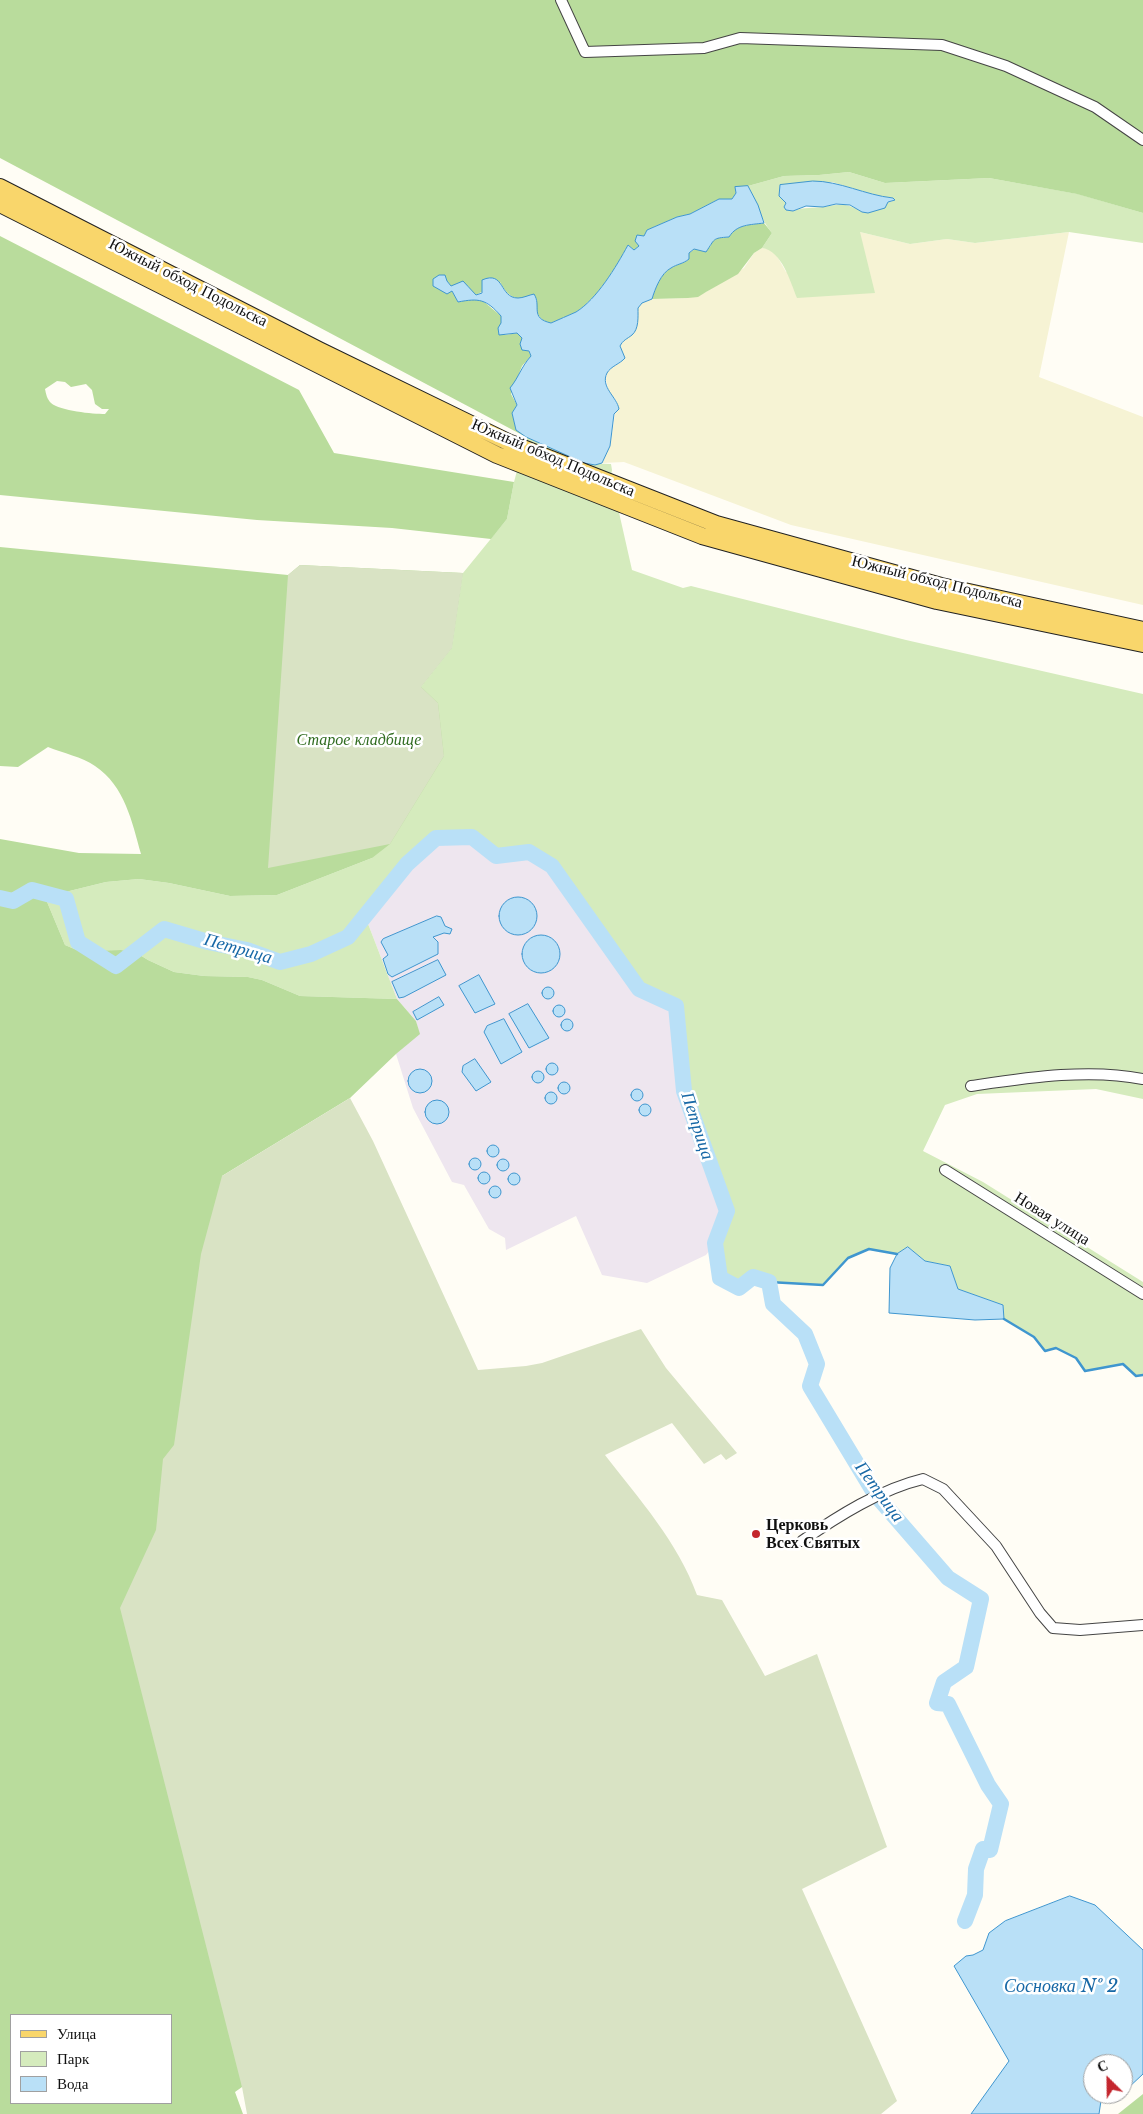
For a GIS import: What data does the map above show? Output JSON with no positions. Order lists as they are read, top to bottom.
{
  "streets": {
    "main road": ["Южный обход Подольска"],
    "street": ["Новая улица"]
  },
  "water": ["Петрица", "Сосновка № 2"],
  "parks": ["Старое кладбище"],
  "places": ["Церковь Всех Святых"],
  "legend": ["Улица", "Парк", "Вода"],
  "north": "top left"
}
